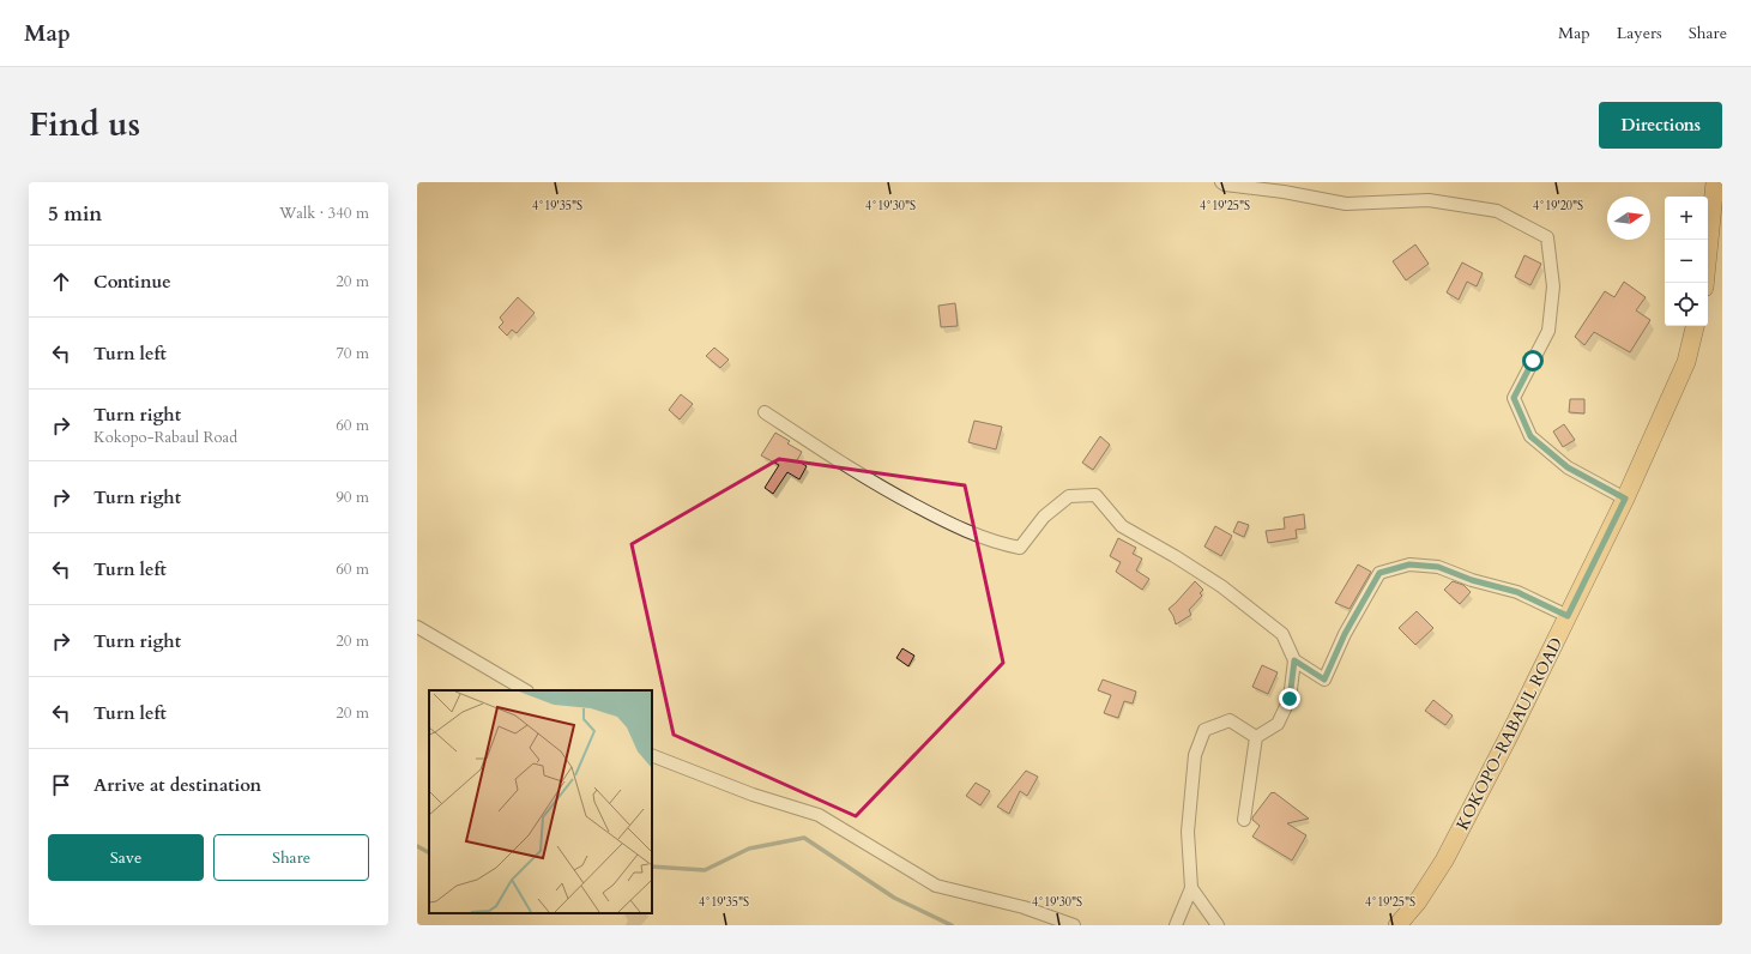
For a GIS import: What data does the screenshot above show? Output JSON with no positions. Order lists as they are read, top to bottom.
{
  "streets": {
    "main road": ["KOKOPO-RABAUL ROAD"]
  },
  "north": "right",
  "page": {
    "header": "Map",
    "nav": ["Map", "Layers", "Share"],
    "title": "Find us",
    "buttons": [
      "Directions",
      ["Save", "Share"]
    ],
    "heading": ["5 min", "Walk · 340 m"],
    "map_buttons": ["+", "−"],
    "list": [
      ["Continue", "20 m"],
      ["Turn left", "70 m"],
      ["Turn right", "Kokopo-Rabaul Road", "60 m"],
      ["Turn right", "90 m"],
      ["Turn left", "60 m"],
      ["Turn right", "20 m"],
      ["Turn left", "20 m"],
      "Arrive at destination"
    ]
  },
  "coordinates": [
    "4°19'20\"S",
    "4°19'35\"S",
    "4°19'30\"S",
    "4°19'25\"S"
  ]
}
